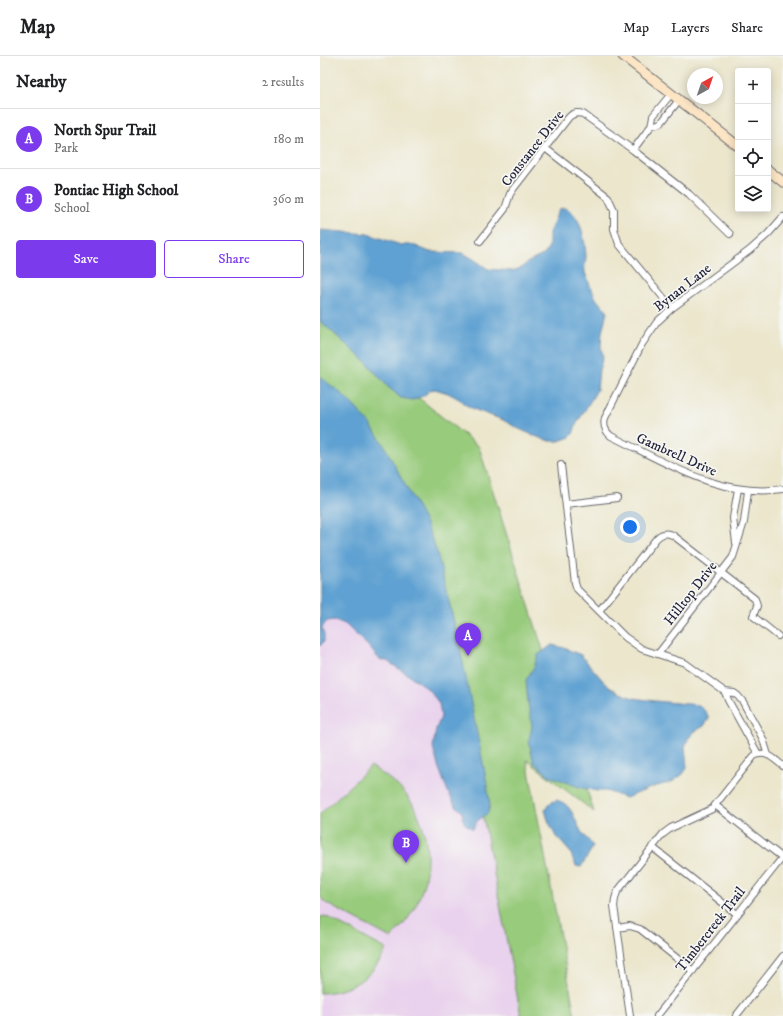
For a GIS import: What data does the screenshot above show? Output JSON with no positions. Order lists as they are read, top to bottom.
{
  "streets": {
    "street": [
      "Constance Drive",
      "Bynan Lane",
      "Gambrell Drive",
      "Hilltop Drive",
      "Timbercreek Trail"
    ]
  },
  "crossings": [
    ["Bynan Lane", "Gambrell Drive"],
    ["Gambrell Drive", "Hilltop Drive"]
  ],
  "north": "top right",
  "page": {
    "header": "Map",
    "nav": ["Map", "Layers", "Share"],
    "heading": ["Nearby", "2 results"],
    "map_buttons": ["+", "−"],
    "list": [
      {
        "mark": "A",
        "name": "North Spur Trail",
        "note": "Park",
        "value": "180 m"
      },
      {
        "mark": "B",
        "name": "Pontiac High School",
        "note": "School",
        "value": "360 m"
      }
    ],
    "buttons": ["Save", "Share"],
    "pins": ["A", "B"]
  }
}
